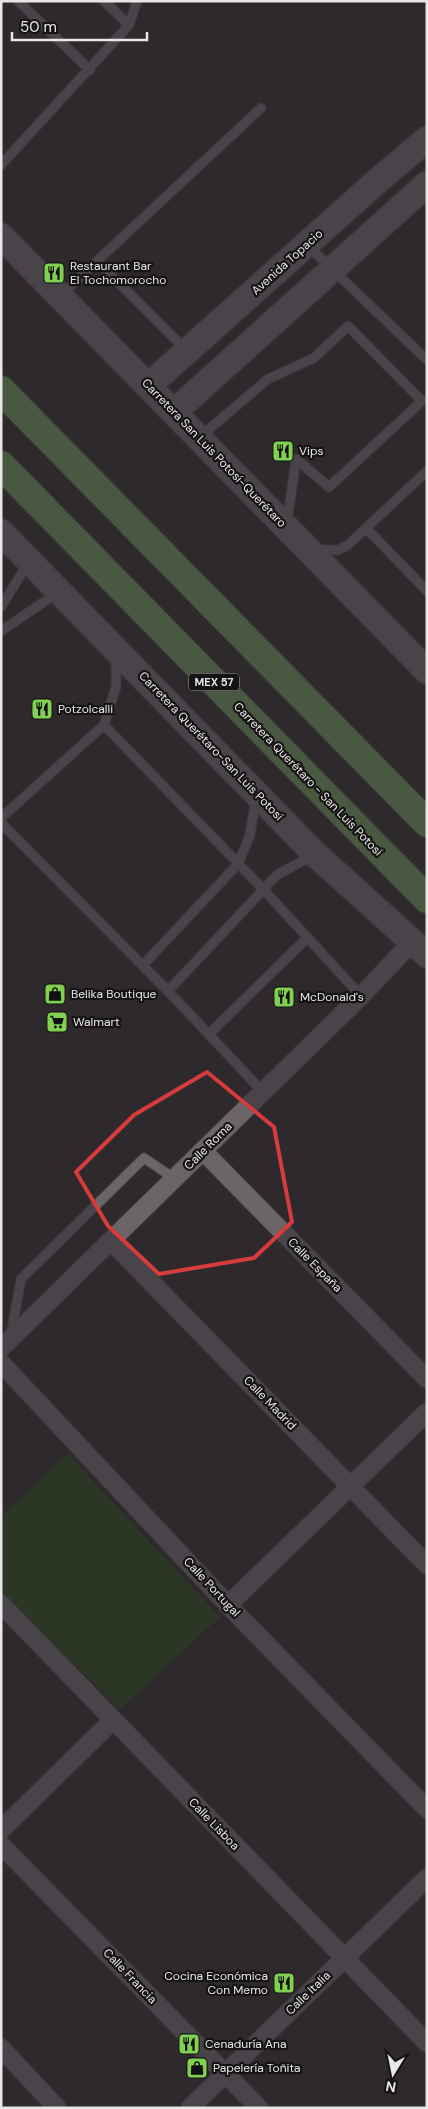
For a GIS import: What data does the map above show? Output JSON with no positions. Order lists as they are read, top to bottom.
{
  "streets": {
    "highway": ["MEX 57", "Carretera Querétaro - San Luis Potosí"],
    "main road": ["Avenida Topacio", "Carretera San Luis Potosí-Querétaro", "Carretera Querétaro-San Luis Potosí"],
    "street": [
      "Calle Roma",
      "Calle España",
      "Calle Madrid",
      "Calle Portugal",
      "Calle Lisboa",
      "Calle Francia",
      "Calle Italia"
    ]
  },
  "crossings": [
    ["Avenida Topacio", "Carretera San Luis Potosí-Querétaro"],
    ["Carretera Querétaro-San Luis Potosí", "Calle Roma"],
    ["Calle Roma", "Calle España"],
    ["Calle Roma", "Calle Madrid"],
    ["Calle Lisboa", "Calle Italia"],
    ["Calle Francia", "Calle Italia"]
  ],
  "places": {
    "restaurant": [
      "Restaurant Bar El Tochomorocho",
      "Vips",
      "Potzolcalli",
      "McDonald's",
      "Cocina Económica Con Memo",
      "Cenaduría Ana"
    ],
    "shop": ["Belika Boutique", "Papelería Toñita"],
    "supermarket": ["Walmart"]
  },
  "scale_bar": "50 m",
  "north": "bottom"
}
